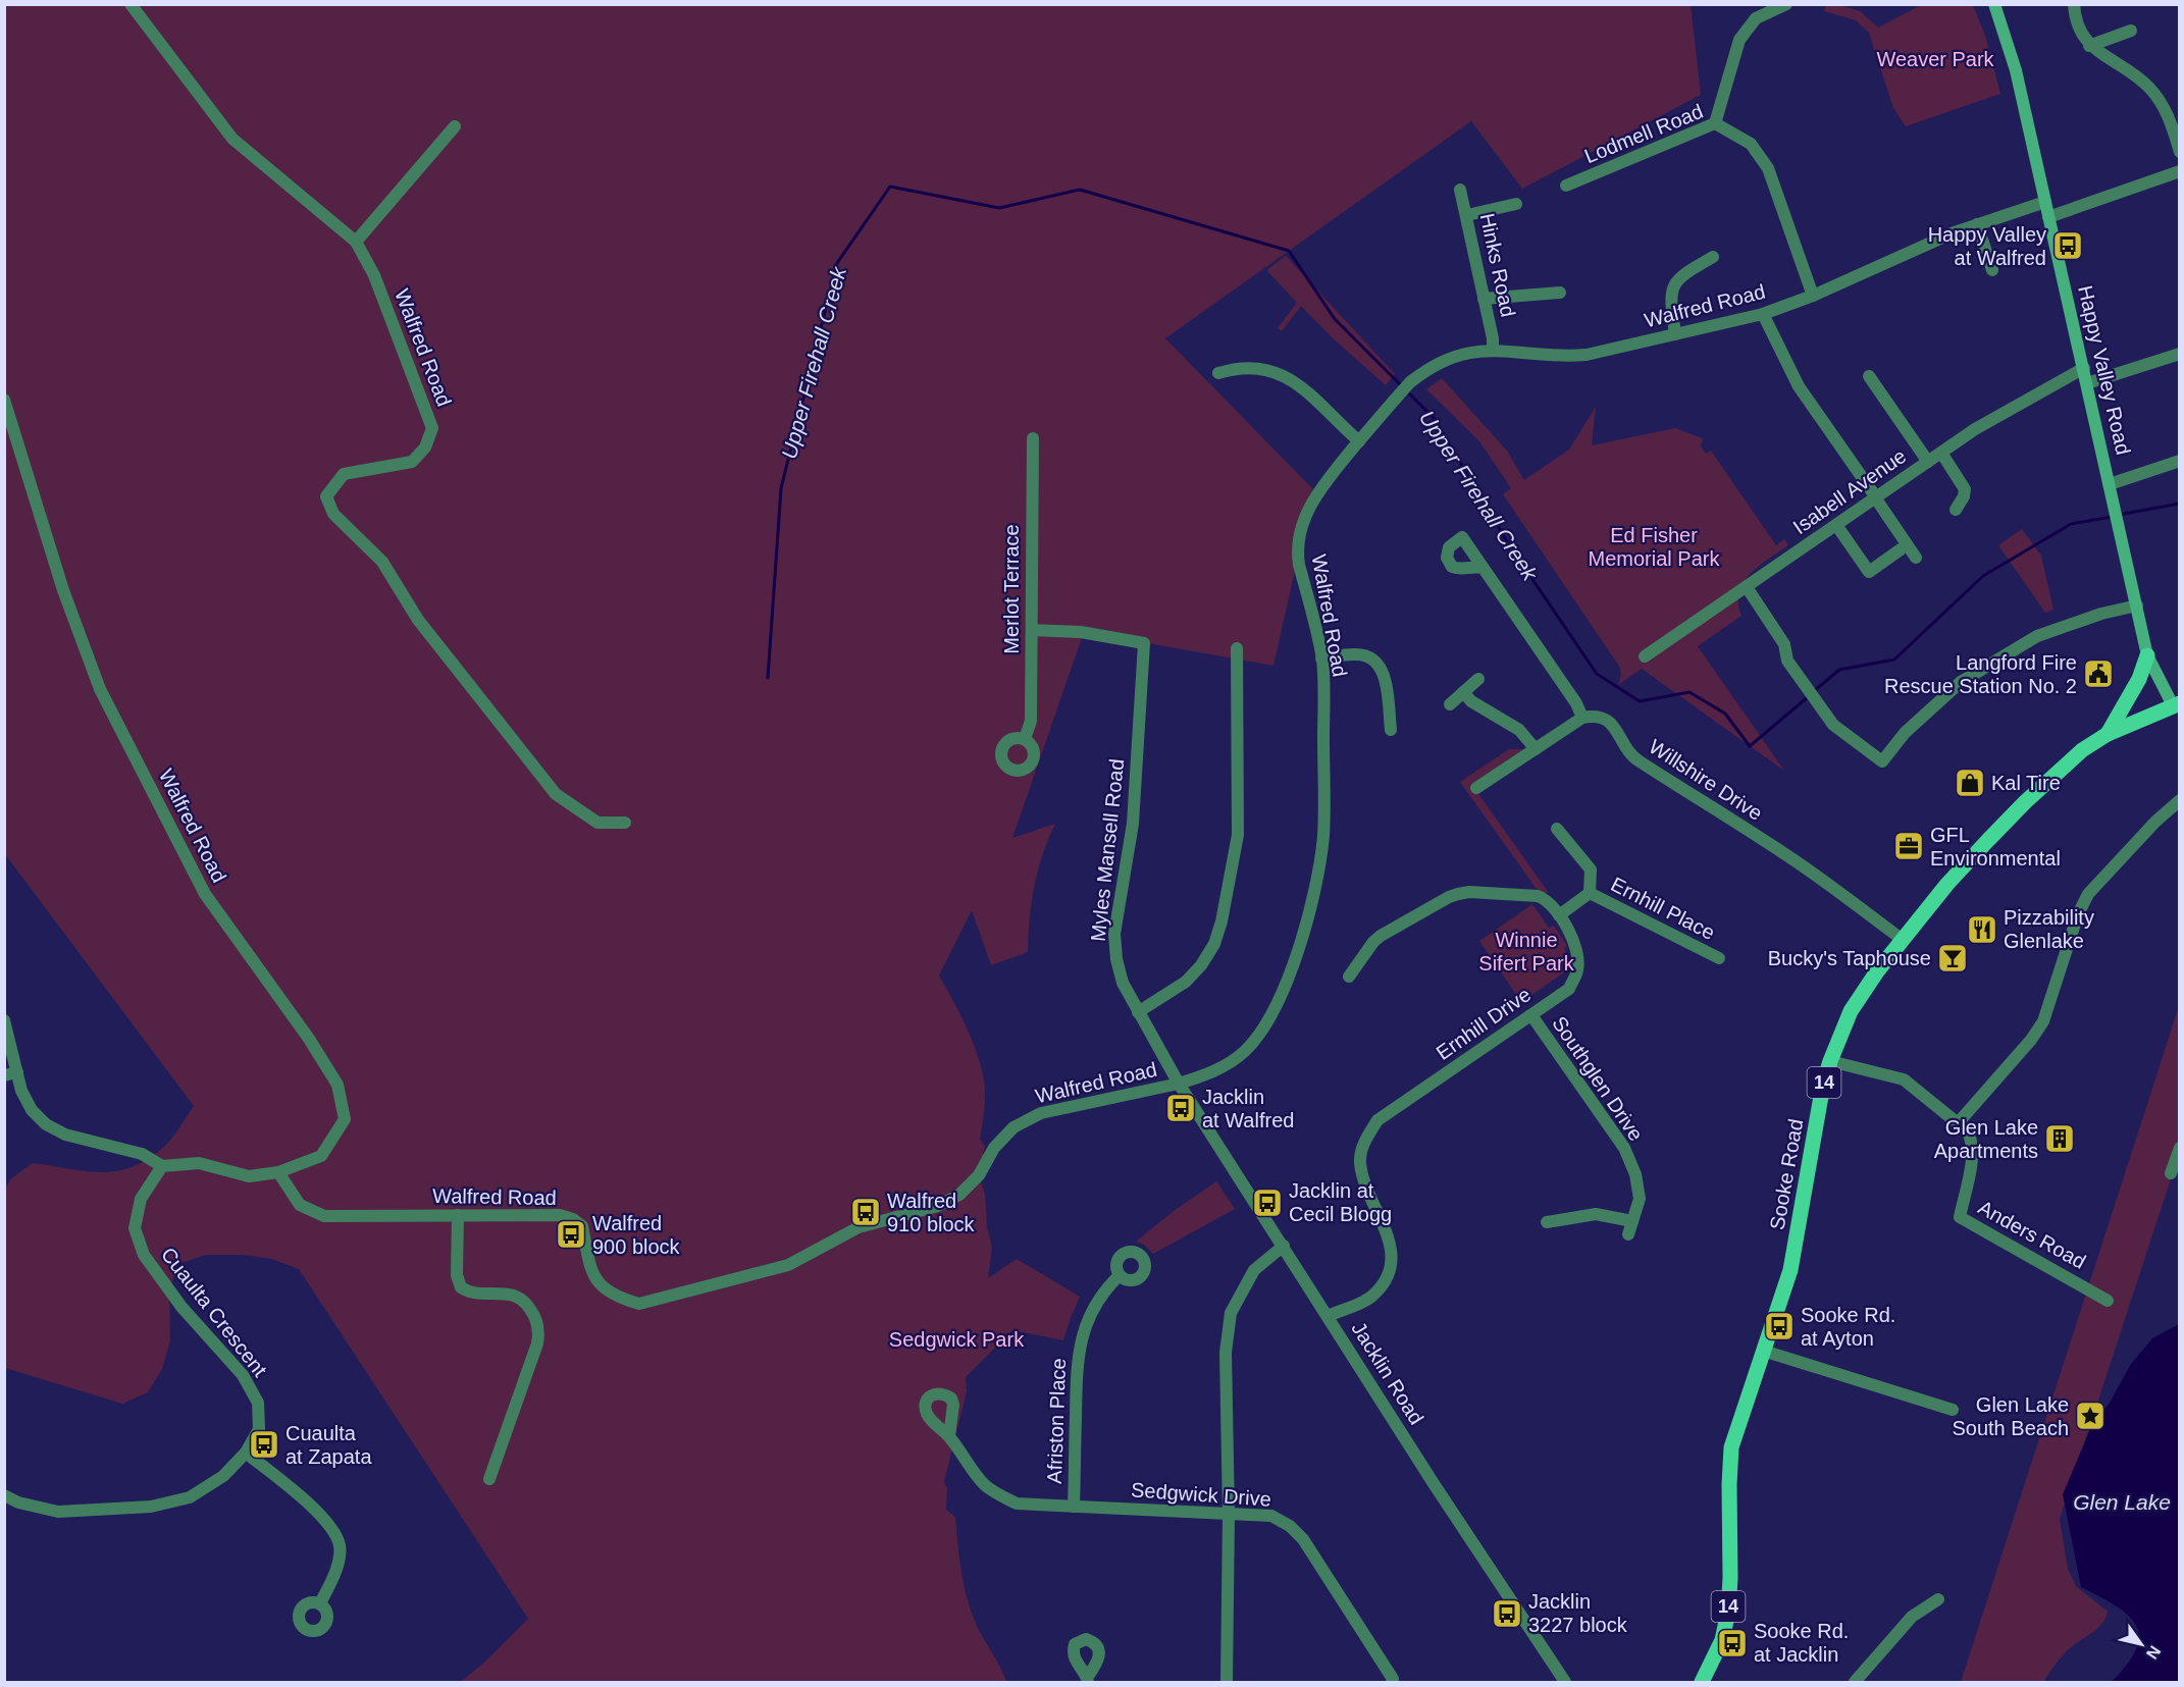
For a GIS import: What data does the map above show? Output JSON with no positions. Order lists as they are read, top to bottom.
{
  "streets": {
    "main road": ["Happy Valley Road", "14", "Sooke Road"],
    "street": [
      "Lodmell Road",
      "Hinks Road",
      "Walfred Road",
      "Isabell Avenue",
      "Merlot Terrace",
      "Willshire Drive",
      "Myles Mansell Road",
      "Ernhill Place",
      "Ernhill Drive",
      "Southglen Drive",
      "Anders Road",
      "Cuaulta Crescent",
      "Jacklin Road",
      "Afriston Place",
      "Sedgwick Drive"
    ]
  },
  "crossings": [
    ["Lodmell Road", "Walfred Road"],
    ["Hinks Road", "Walfred Road"],
    ["Walfred Road", "Happy Valley Road"],
    ["Walfred Road", "Myles Mansell Road"],
    ["Walfred Road", "Jacklin Road"],
    ["Happy Valley Road", "Isabell Avenue"],
    ["Happy Valley Road", "Sooke Road"],
    ["Merlot Terrace", "Myles Mansell Road"],
    ["Willshire Drive", "Sooke Road"],
    ["Myles Mansell Road", "Jacklin Road"],
    ["Ernhill Place", "Ernhill Drive"],
    ["Ernhill Drive", "Southglen Drive"],
    ["Ernhill Drive", "Jacklin Road"],
    ["Sooke Road", "Anders Road"],
    ["Afriston Place", "Sedgwick Drive"]
  ],
  "water": ["Upper Firehall Creek", "Glen Lake"],
  "parks": [
    "Weaver Park",
    "Ed Fisher Memorial Park",
    "Winnie Sifert Park",
    "Sedgwick Park"
  ],
  "places": {
    "bus stop": [
      "Happy Valley at Walfred",
      "Jacklin at Walfred",
      "Jacklin at Cecil Blogg",
      "Walfred 910 block",
      "Walfred 900 block",
      "Sooke Rd. at Ayton",
      "Cuaulta at Zapata",
      "Jacklin 3227 block",
      "Sooke Rd. at Jacklin"
    ],
    "public building": ["Langford Fire Rescue Station No. 2"],
    "shop": ["Kal Tire"],
    "office": ["GFL Environmental"],
    "restaurant": ["Pizzability Glenlake"],
    "bar": ["Bucky's Taphouse"],
    "building": ["Glen Lake Apartments"],
    "place": ["Glen Lake South Beach"]
  },
  "north": "bottom right"
}
